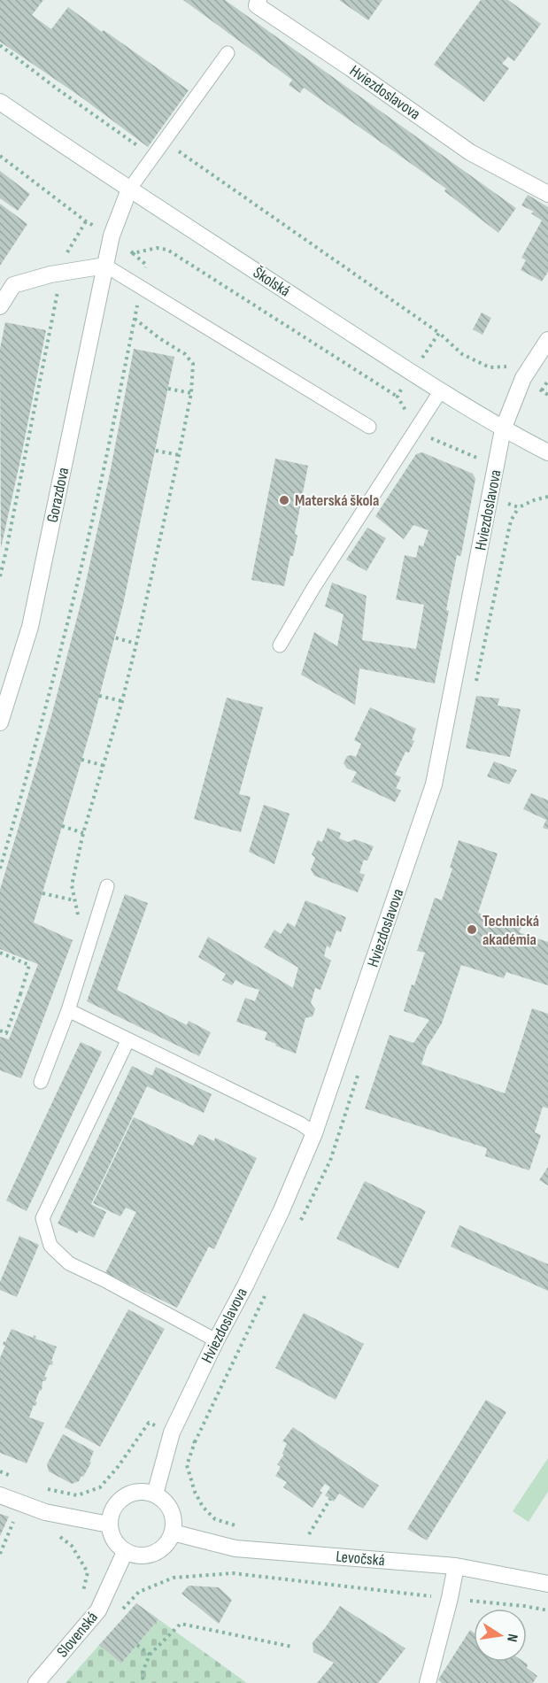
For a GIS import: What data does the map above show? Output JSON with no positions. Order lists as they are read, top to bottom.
{
  "streets": {
    "street": [
      "Hviezdoslavova",
      "Školská",
      "Gorazdova",
      "Levočská",
      "Slovenská"
    ]
  },
  "crossings": [
    ["Hviezdoslavova", "Školská"],
    ["Hviezdoslavova", "Levočská"],
    ["Hviezdoslavova", "Slovenská"],
    ["Školská", "Gorazdova"],
    ["Levočská", "Slovenská"]
  ],
  "places": ["Materská škola", "Technická akadémia"],
  "north": "right"
}
